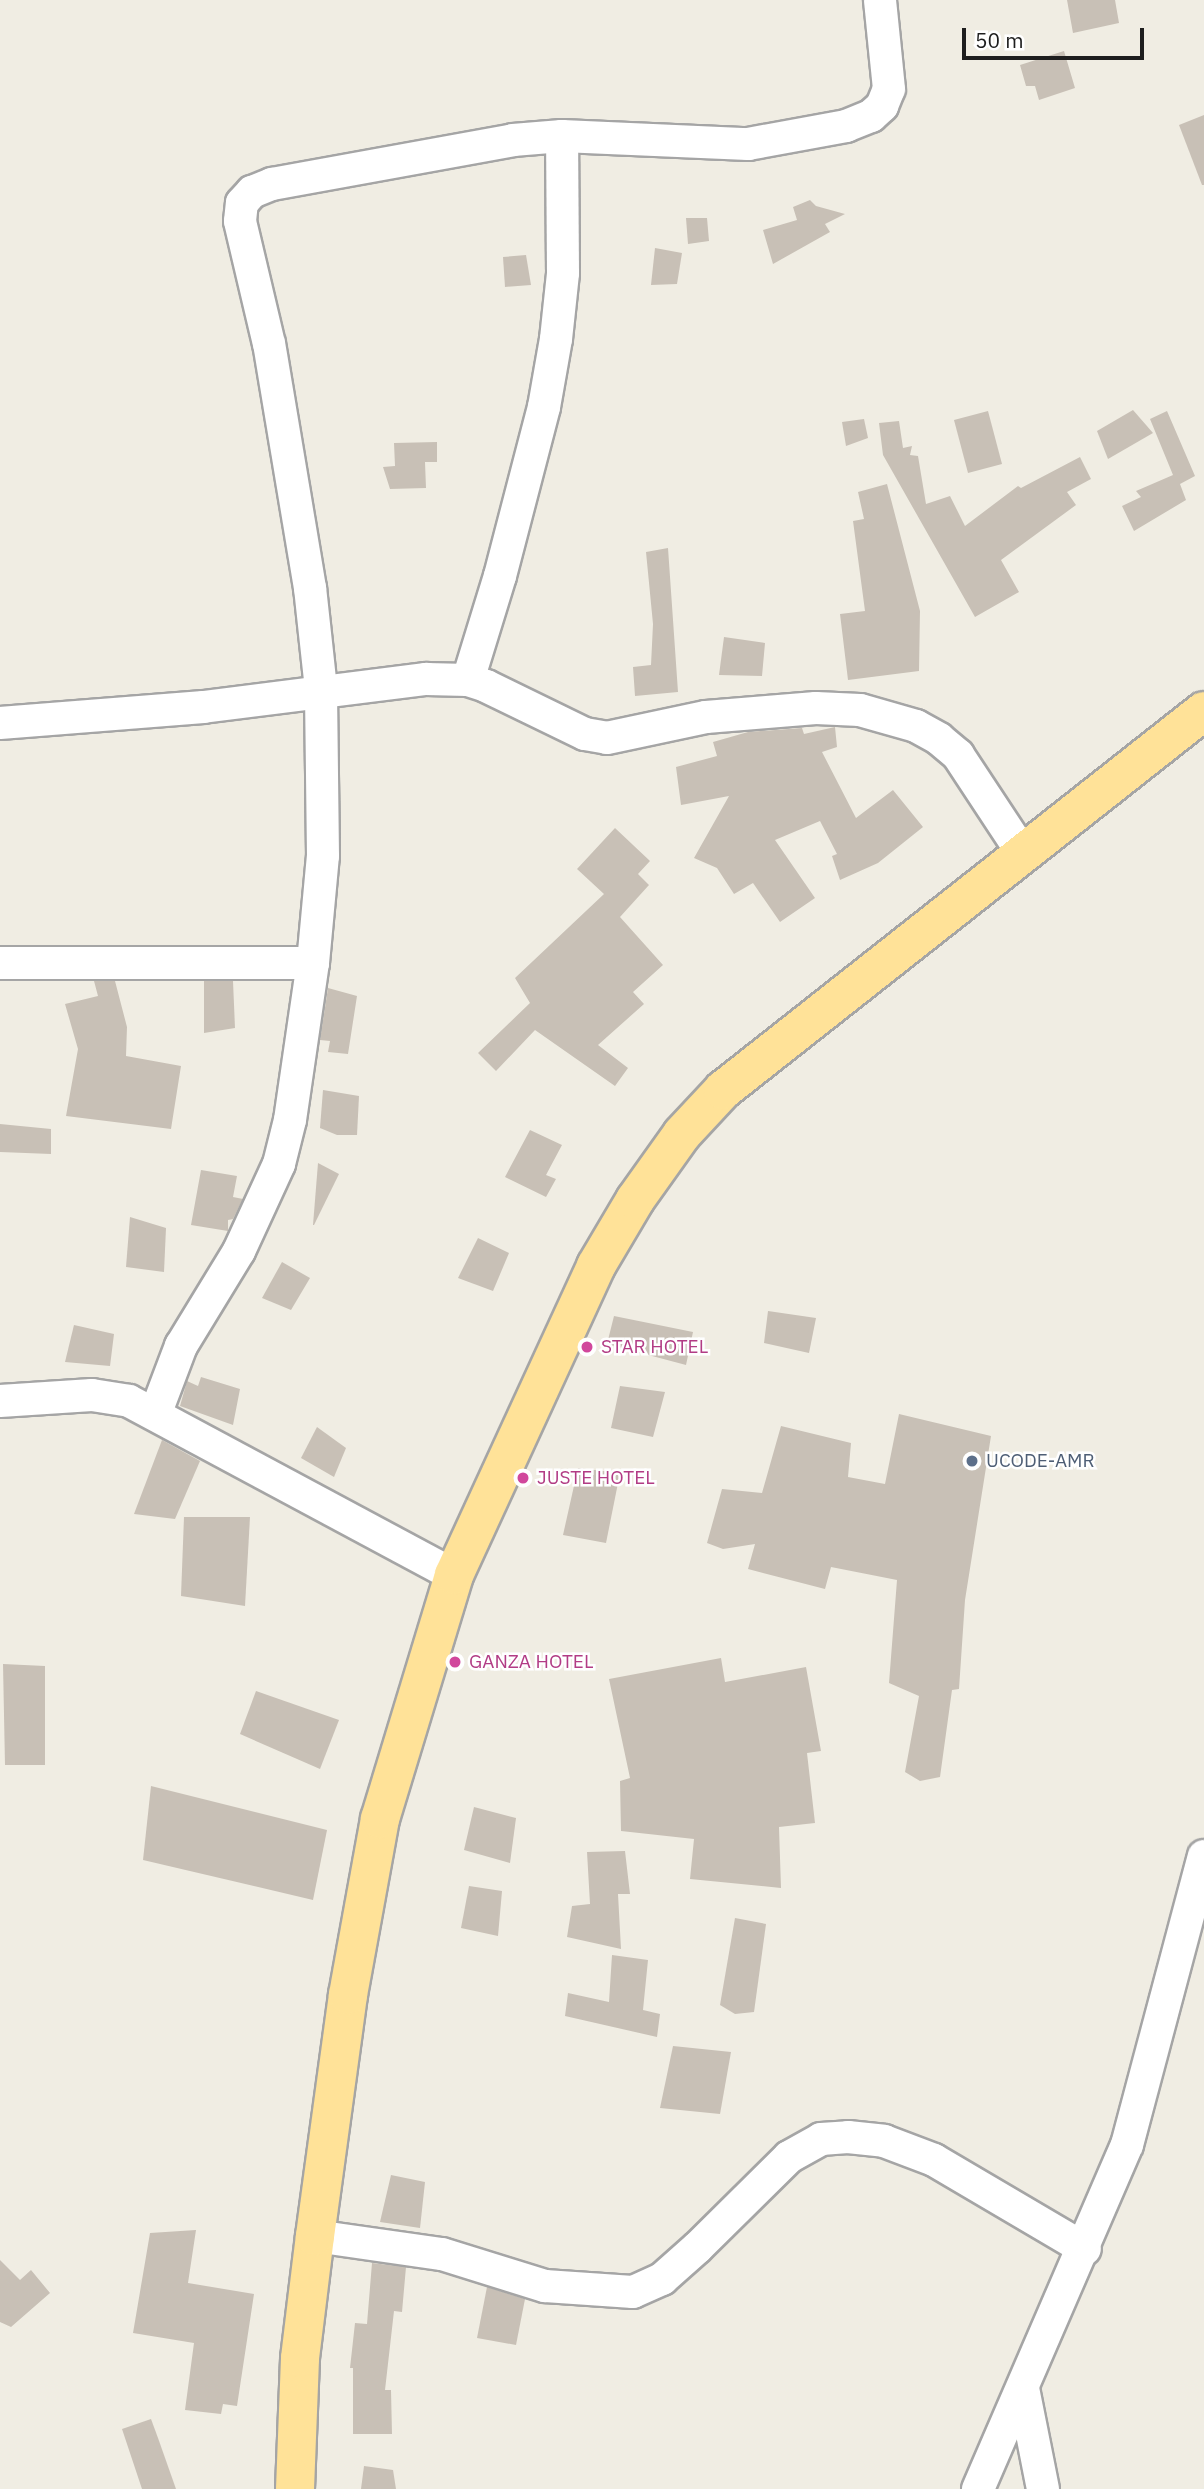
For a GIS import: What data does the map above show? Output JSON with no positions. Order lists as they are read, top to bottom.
{
  "places": [
    "STAR HOTEL",
    "UCODE-AMR",
    "JUSTE HOTEL",
    "GANZA HOTEL"
  ],
  "scale_bar": "50 m"
}
